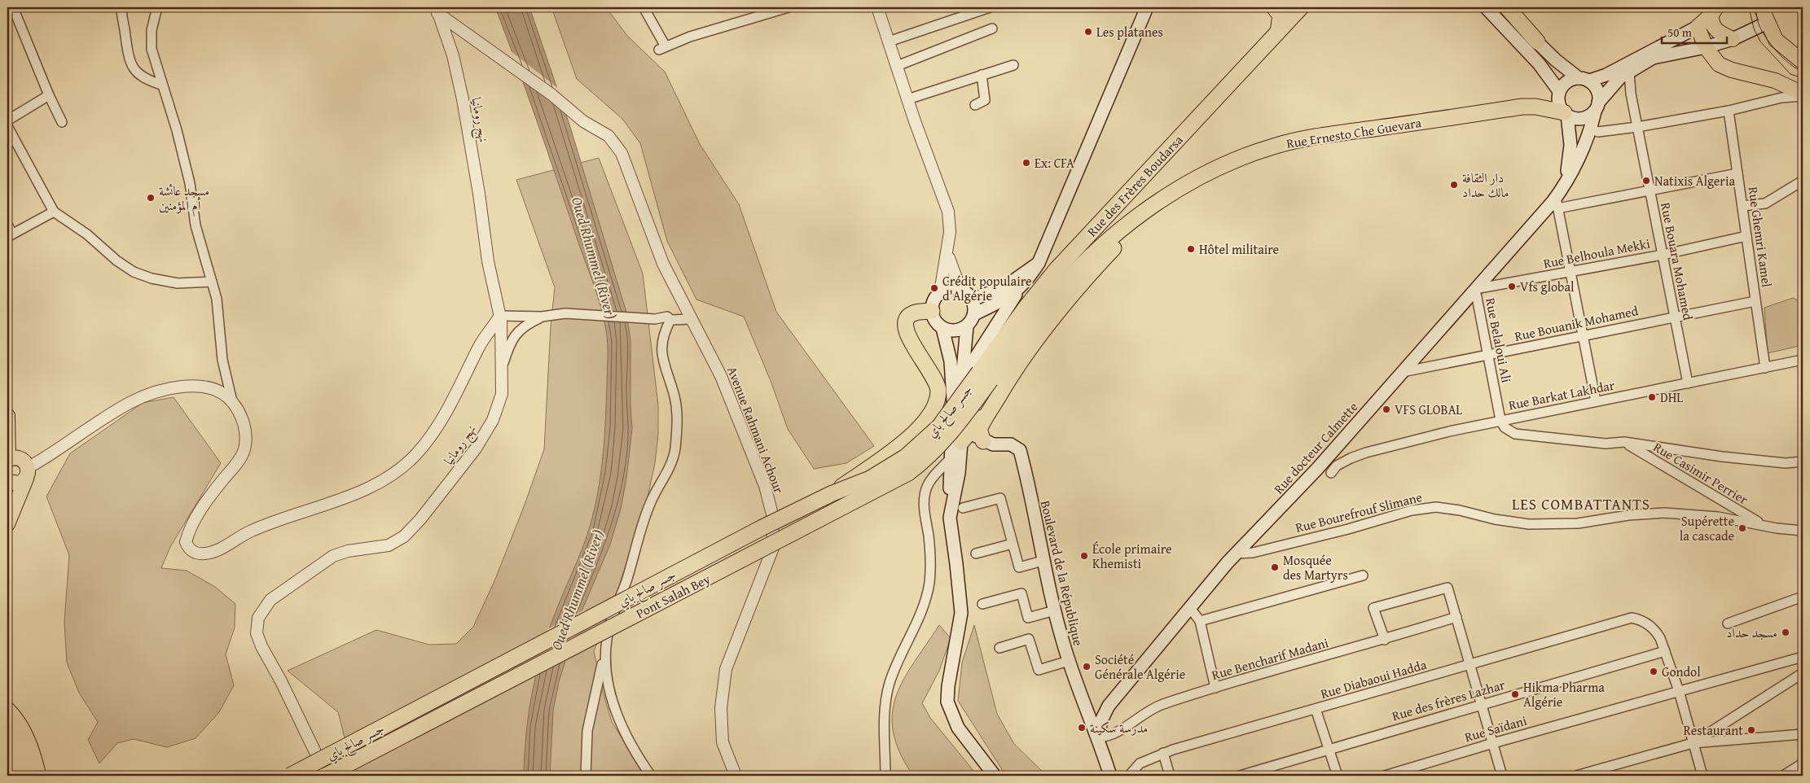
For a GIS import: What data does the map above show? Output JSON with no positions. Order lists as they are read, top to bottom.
{
  "streets": {
    "highway": [
      "Rue Ernesto Che Guevara",
      "Rue des Frères Boudarsa",
      "جسر صالح باي",
      "Pont Salah Bey"
    ],
    "main road": ["Rue docteur Calmette", "Boulevard de la République"],
    "street": [
      "نهج رومانيا",
      "Rue Ghemri Kamel",
      "Rue Belhoula Mekki",
      "Rue Bouara Mohamed",
      "Rue Bouanik Mohamed",
      "Rue Belaloui Ali",
      "Rue Barkat Lakhdar",
      "Avenue Rahmani Achour",
      "Rue Casimir Perrier",
      "Rue Bourefrouf Slimane",
      "Rue Bencharif Madani",
      "Rue Diabaoui Hadda",
      "Rue des frères Lazhar",
      "Rue Saïdani"
    ]
  },
  "crossings": [
    ["نهج رومانيا", "Avenue Rahmani Achour"],
    ["نهج رومانيا", "Pont Salah Bey"],
    ["Rue Ernesto Che Guevara", "Rue docteur Calmette"],
    ["Rue des Frères Boudarsa", "جسر صالح باي"],
    ["Rue des Frères Boudarsa", "Pont Salah Bey"],
    ["Rue Ghemri Kamel", "Rue Belhoula Mekki"],
    ["Rue Ghemri Kamel", "Rue Bouanik Mohamed"],
    ["Rue Ghemri Kamel", "Rue Barkat Lakhdar"],
    ["Rue Belhoula Mekki", "Rue Bouara Mohamed"],
    ["Rue Belhoula Mekki", "Rue Belaloui Ali"],
    ["Rue Belhoula Mekki", "Rue docteur Calmette"],
    ["Rue Bouara Mohamed", "Rue Bouanik Mohamed"],
    ["Rue Bouara Mohamed", "Rue Barkat Lakhdar"],
    ["Rue Bouanik Mohamed", "Rue Belaloui Ali"],
    ["Rue Bouanik Mohamed", "Rue docteur Calmette"],
    ["Rue Belaloui Ali", "Rue Barkat Lakhdar"],
    ["Rue Belaloui Ali", "Rue docteur Calmette"],
    ["جسر صالح باي", "Pont Salah Bey"],
    ["Rue docteur Calmette", "Rue Bourefrouf Slimane"],
    ["Rue docteur Calmette", "Boulevard de la République"],
    ["Rue docteur Calmette", "Rue Bencharif Madani"],
    ["Rue Casimir Perrier", "Rue Bourefrouf Slimane"],
    ["Boulevard de la République", "Rue Bencharif Madani"],
    ["Rue Diabaoui Hadda", "Rue des frères Lazhar"]
  ],
  "districts": ["LES COMBATTANTS"],
  "water": ["Oued Rhummel (River)"],
  "places": [
    "Les platanes",
    "Ex: CFA",
    "Natixis Algeria",
    "دار الثقافة مالك حداد",
    "مسجد عائشة أم المؤمنين",
    "Hôtel militaire",
    "Vfs global",
    "Crédit populaire d'Algérie",
    "DHL",
    "VFS GLOBAL",
    "Supérette la cascade",
    "École primaire Khemisti",
    "Mosquée des Martyrs",
    "مسجد حداد",
    "Société Générale Algérie",
    "Gondol",
    "Hikma Pharma Algérie",
    "مدرسة سكينة",
    "Restaurant"
  ],
  "scale_bar": "50 m"
}
